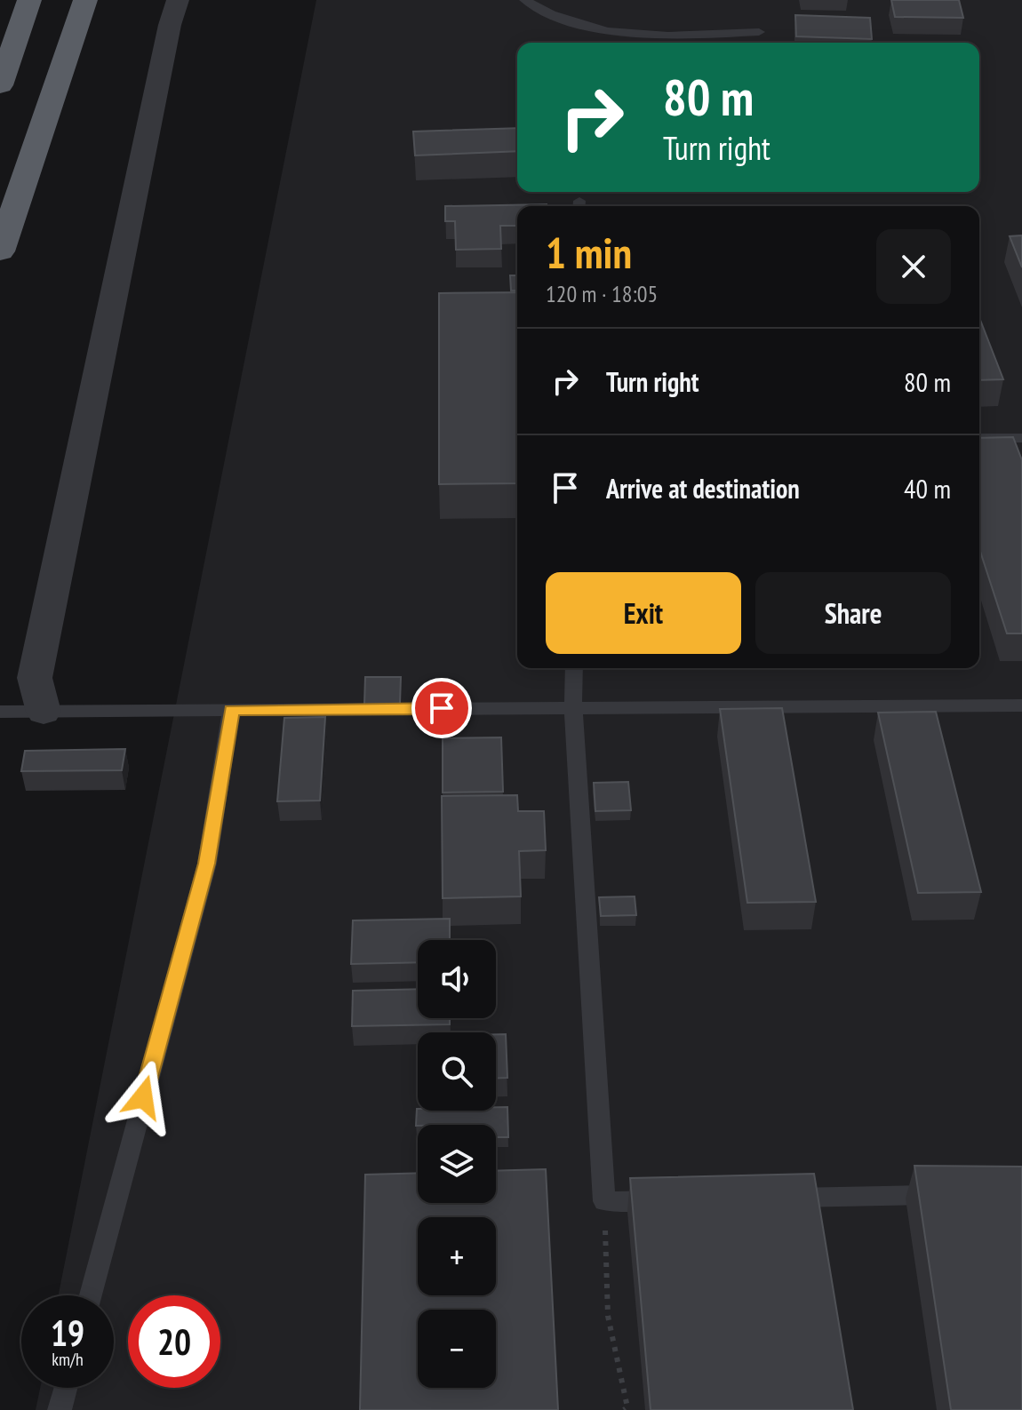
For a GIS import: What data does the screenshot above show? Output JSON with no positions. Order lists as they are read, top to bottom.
{
  "page": {
    "turn": ["80 m", "Turn right"],
    "heading": ["1 min", "120 m · 18:05"],
    "list": [
      {
        "name": "Turn right",
        "value": "80 m"
      },
      {
        "name": "Arrive at destination",
        "value": "40 m"
      }
    ],
    "buttons": ["Exit", "Share"],
    "map_buttons": ["+", "−"],
    "speed": "19 km/h",
    "limit": "20"
  }
}
